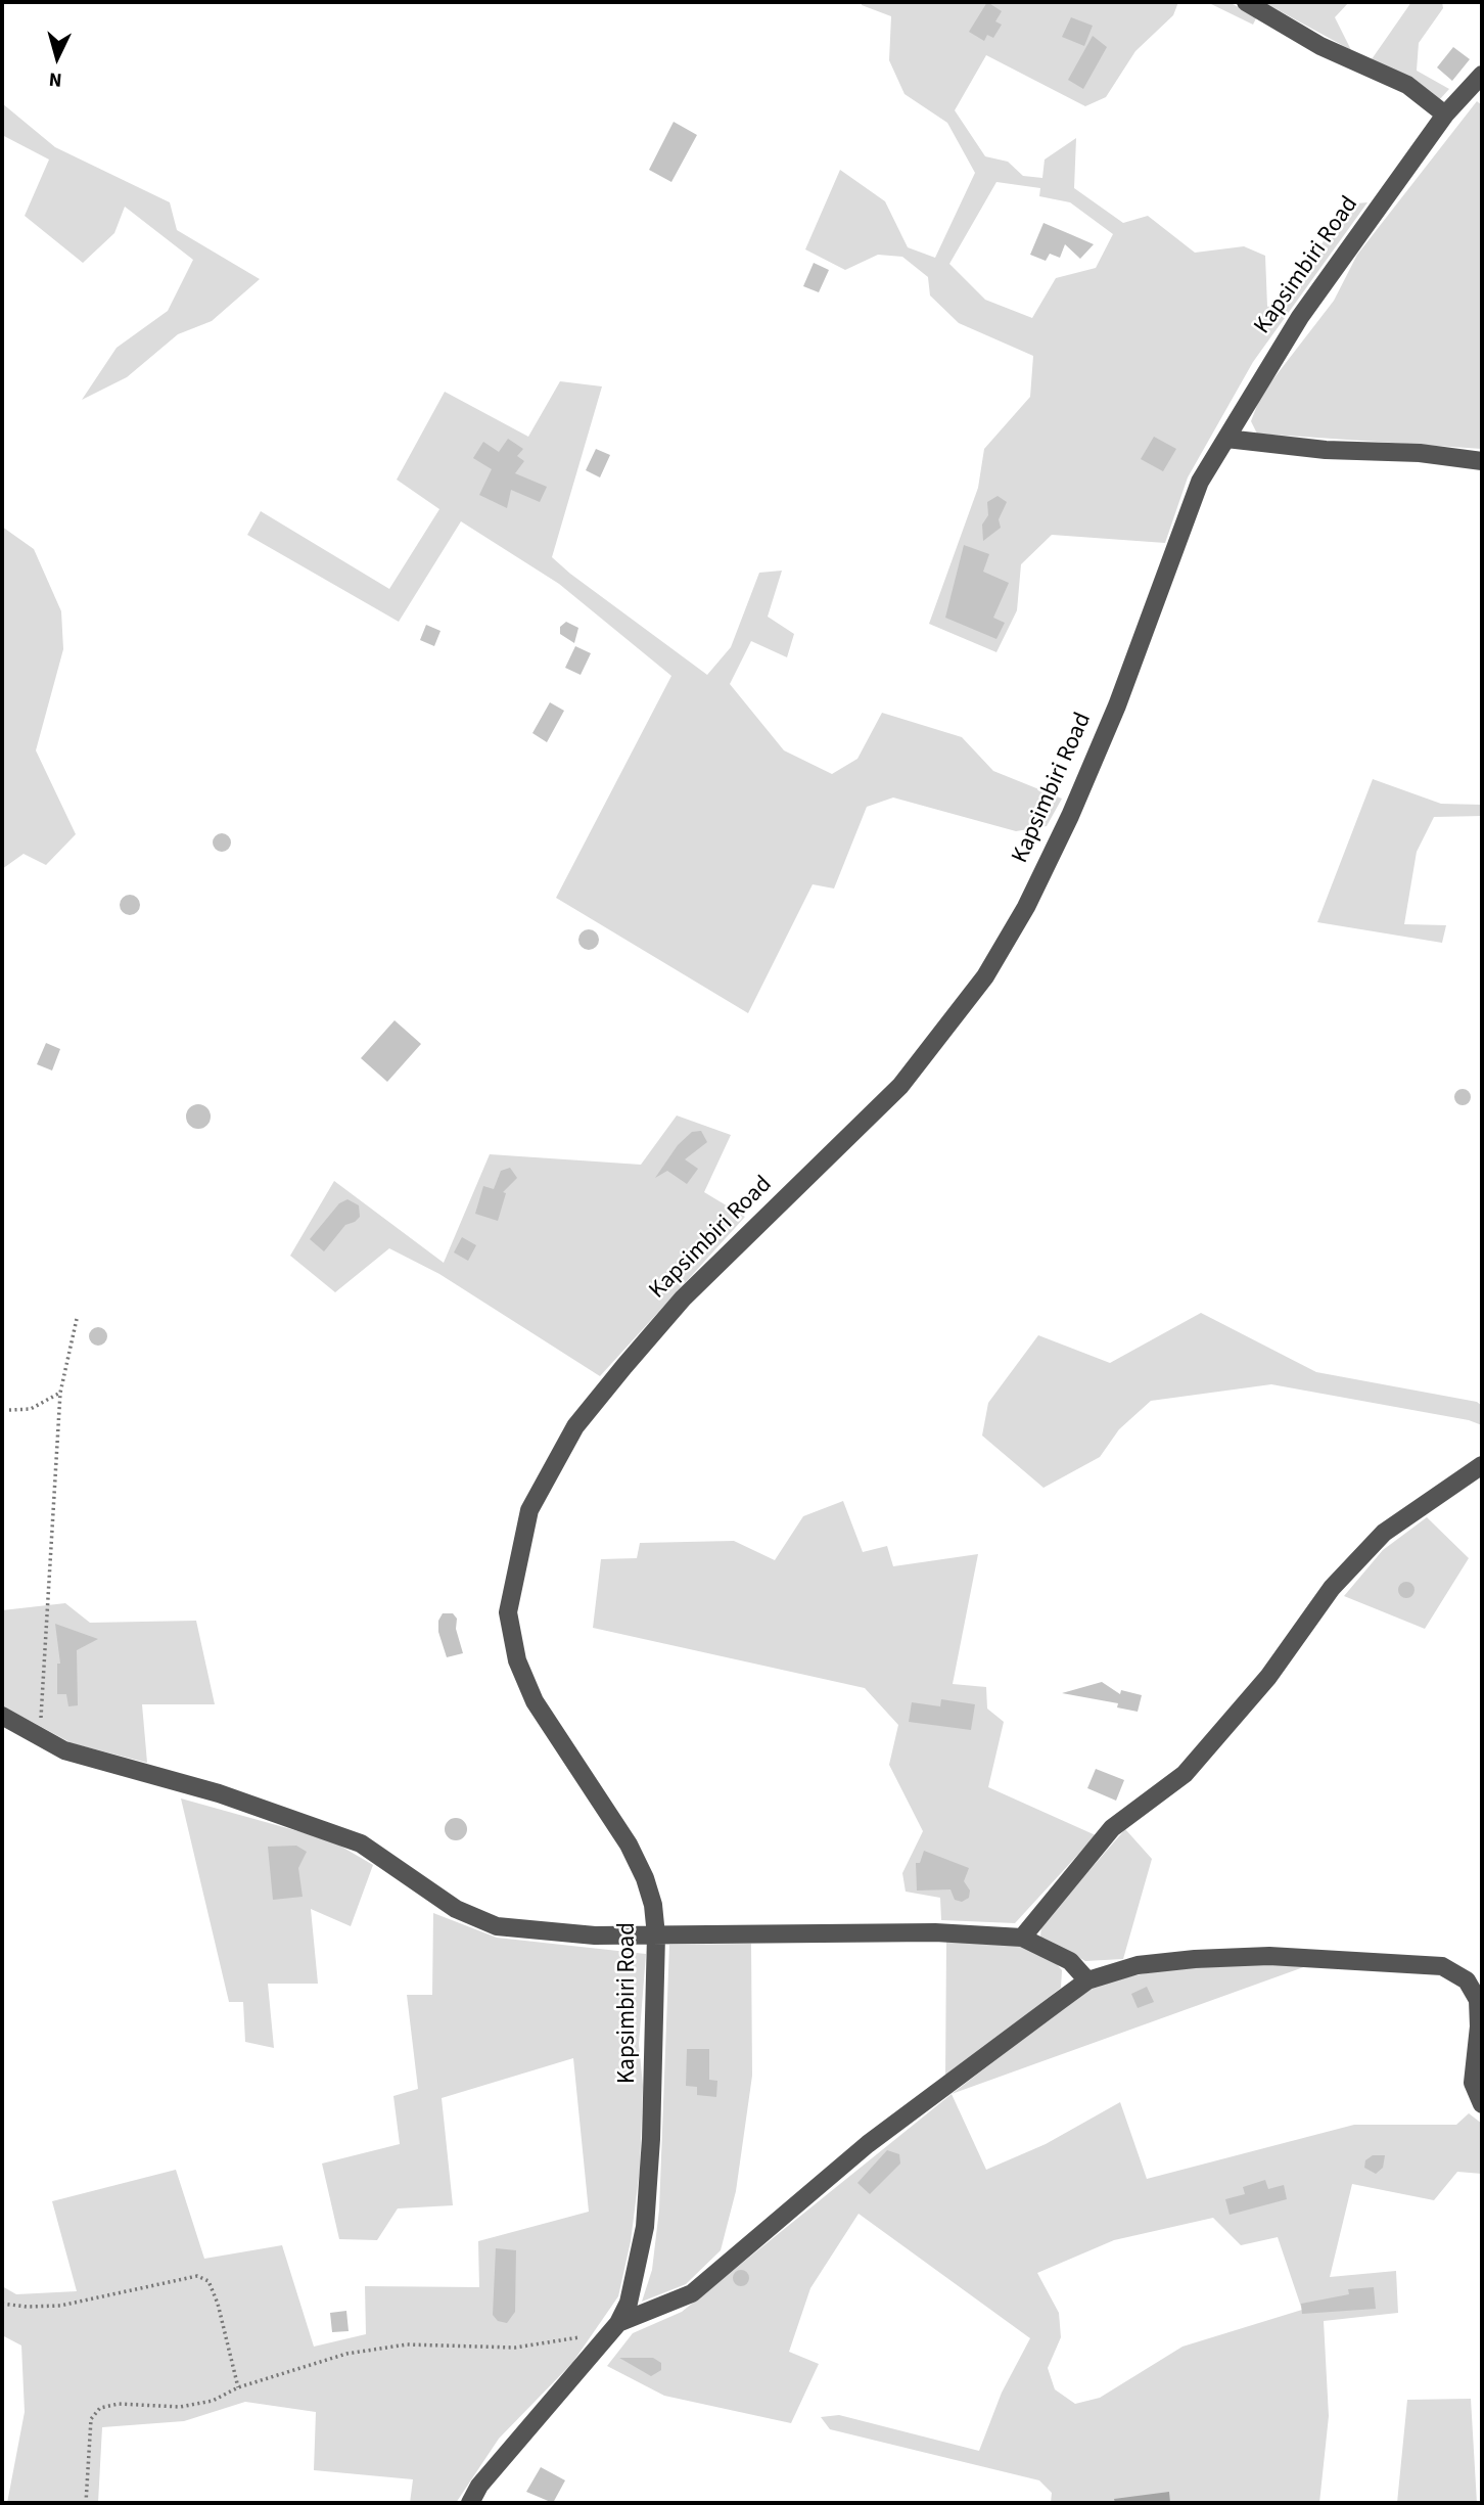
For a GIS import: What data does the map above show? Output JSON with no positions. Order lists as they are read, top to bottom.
{
  "streets": {
    "street": ["Kapsimbiri Road"]
  },
  "north": "bottom"
}
